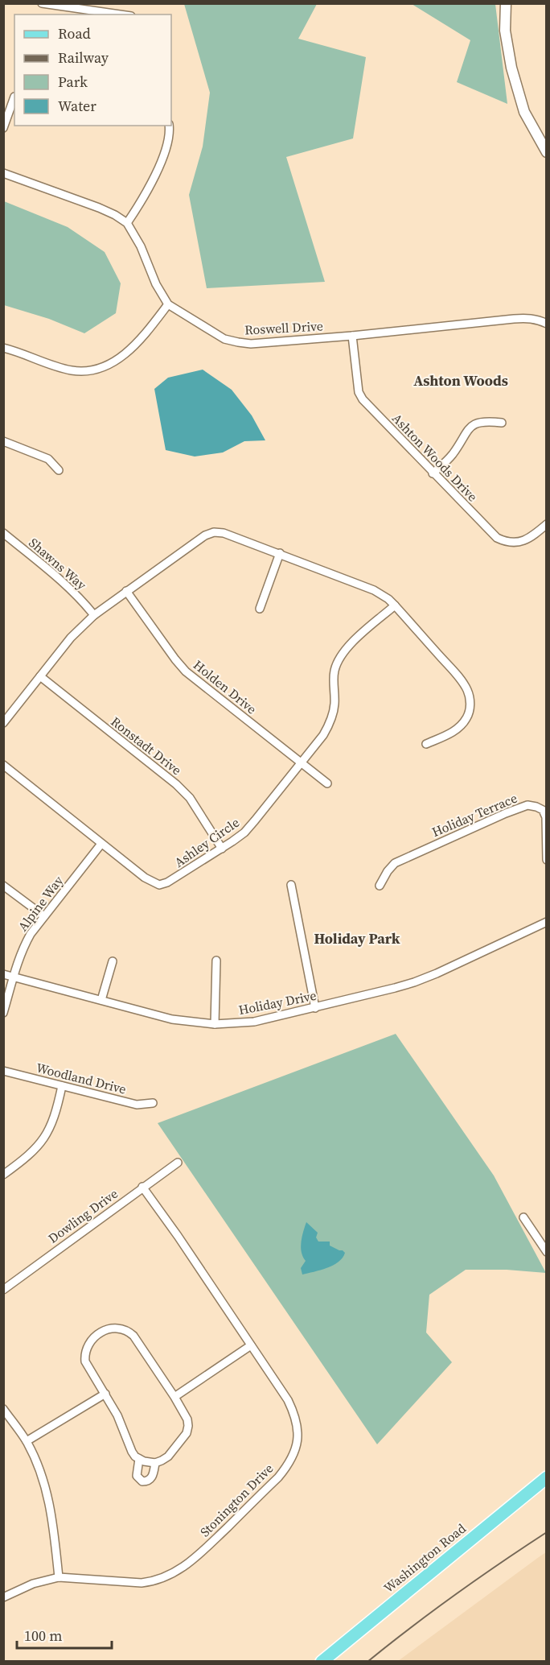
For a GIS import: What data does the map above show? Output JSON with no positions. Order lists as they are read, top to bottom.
{
  "streets": {
    "main road": ["Washington Road"],
    "street": [
      "Roswell Drive",
      "Ashton Woods Drive",
      "Shawns Way",
      "Holden Drive",
      "Ronstadt Drive",
      "Holiday Terrace",
      "Ashley Circle",
      "Alpine Way",
      "Holiday Drive",
      "Woodland Drive",
      "Dowling Drive",
      "Stonington Drive"
    ]
  },
  "crossings": [
    ["Roswell Drive", "Ashton Woods Drive"],
    ["Holden Drive", "Ashley Circle"],
    ["Ronstadt Drive", "Ashley Circle"],
    ["Ashley Circle", "Alpine Way"],
    ["Alpine Way", "Holiday Drive"],
    ["Dowling Drive", "Stonington Drive"]
  ],
  "districts": ["Ashton Woods", "Holiday Park"],
  "legend": [
    "Road",
    "Railway",
    "Park",
    "Water"
  ],
  "scale_bar": "100 m"
}
